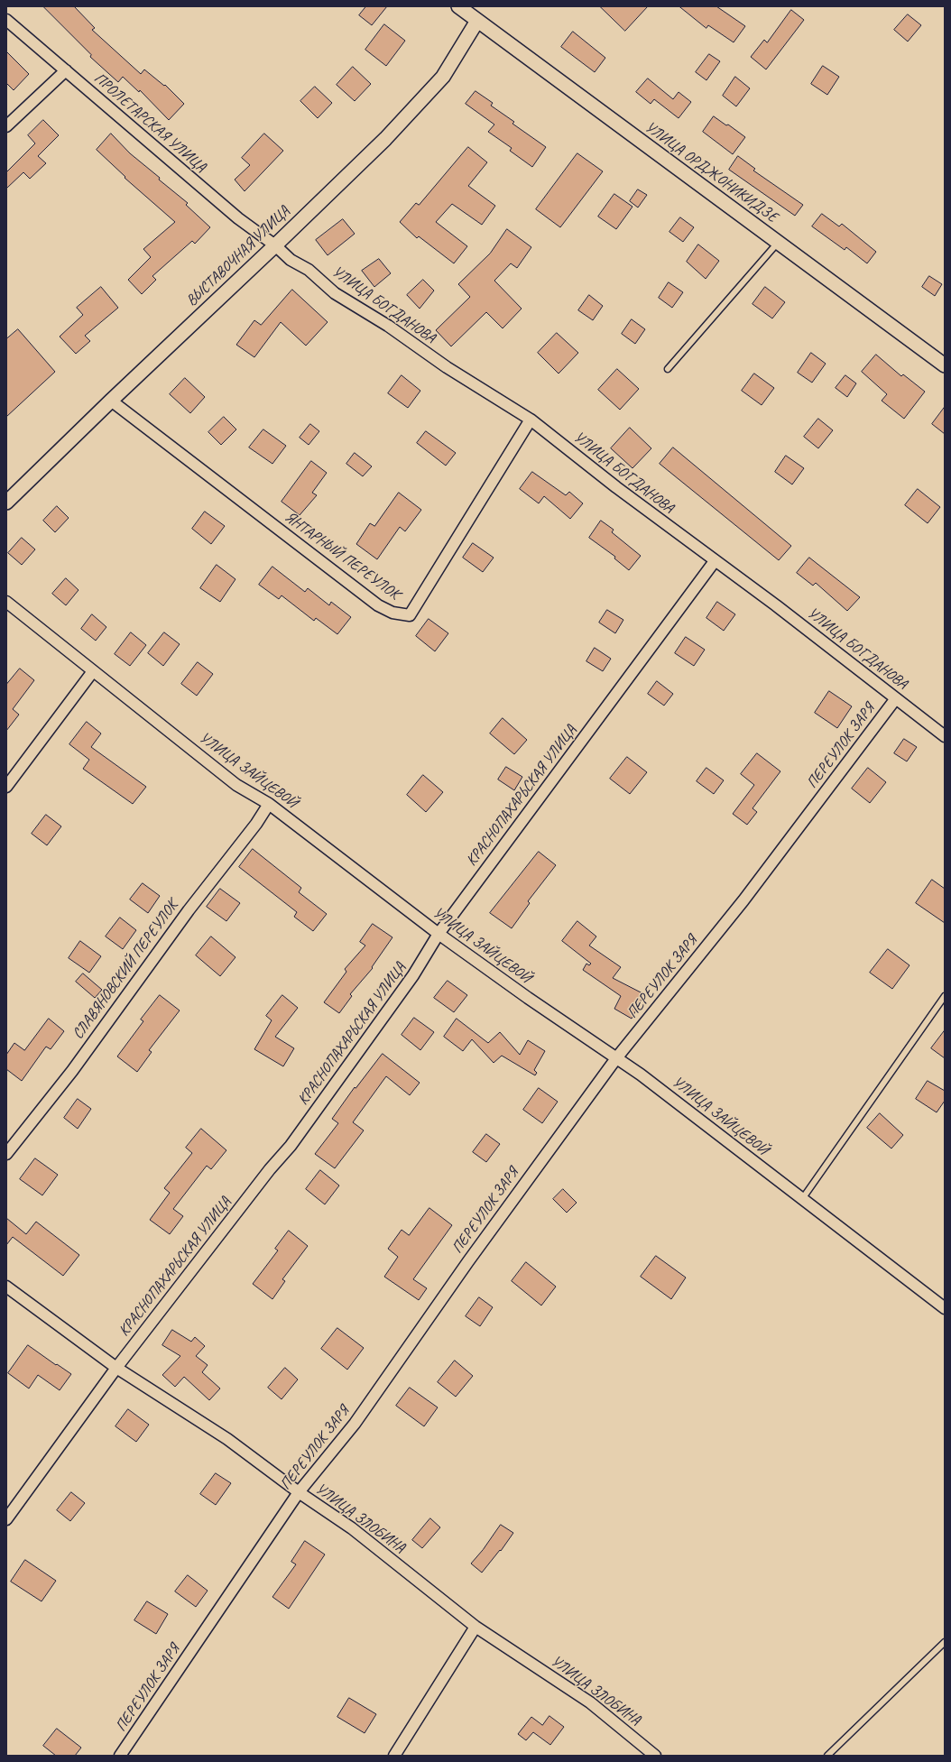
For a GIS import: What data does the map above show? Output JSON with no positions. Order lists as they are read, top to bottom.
{
  "streets": {
    "street": [
      "ПРОЛЕТАРСКАЯ УЛИЦА",
      "УЛИЦА ОРДЖОНИКИДЗЕ",
      "ВЫСТАВОЧНАЯ УЛИЦА",
      "УЛИЦА БОГДАНОВА",
      "ЯНТАРНЫЙ ПЕРЕУЛОК",
      "ПЕРЕУЛОК ЗАРЯ",
      "УЛИЦА ЗАЙЦЕВОЙ",
      "КРАСНОПАХАРЬСКАЯ УЛИЦА",
      "СЛАВЯНОВСКИЙ ПЕРЕУЛОК",
      "УЛИЦА ЗЛОБИНА"
    ]
  },
  "crossings": [
    ["ПРОЛЕТАРСКАЯ УЛИЦА", "ВЫСТАВОЧНАЯ УЛИЦА"],
    ["ПРОЛЕТАРСКАЯ УЛИЦА", "УЛИЦА БОГДАНОВА"],
    ["УЛИЦА ОРДЖОНИКИДЗЕ", "ВЫСТАВОЧНАЯ УЛИЦА"],
    ["ВЫСТАВОЧНАЯ УЛИЦА", "УЛИЦА БОГДАНОВА"],
    ["ВЫСТАВОЧНАЯ УЛИЦА", "ЯНТАРНЫЙ ПЕРЕУЛОК"],
    ["УЛИЦА БОГДАНОВА", "ЯНТАРНЫЙ ПЕРЕУЛОК"],
    ["УЛИЦА БОГДАНОВА", "ПЕРЕУЛОК ЗАРЯ"],
    ["УЛИЦА БОГДАНОВА", "КРАСНОПАХАРЬСКАЯ УЛИЦА"],
    ["ПЕРЕУЛОК ЗАРЯ", "УЛИЦА ЗАЙЦЕВОЙ"],
    ["ПЕРЕУЛОК ЗАРЯ", "УЛИЦА ЗЛОБИНА"],
    ["УЛИЦА ЗАЙЦЕВОЙ", "КРАСНОПАХАРЬСКАЯ УЛИЦА"],
    ["УЛИЦА ЗАЙЦЕВОЙ", "СЛАВЯНОВСКИЙ ПЕРЕУЛОК"],
    ["КРАСНОПАХАРЬСКАЯ УЛИЦА", "УЛИЦА ЗЛОБИНА"]
  ]
}
